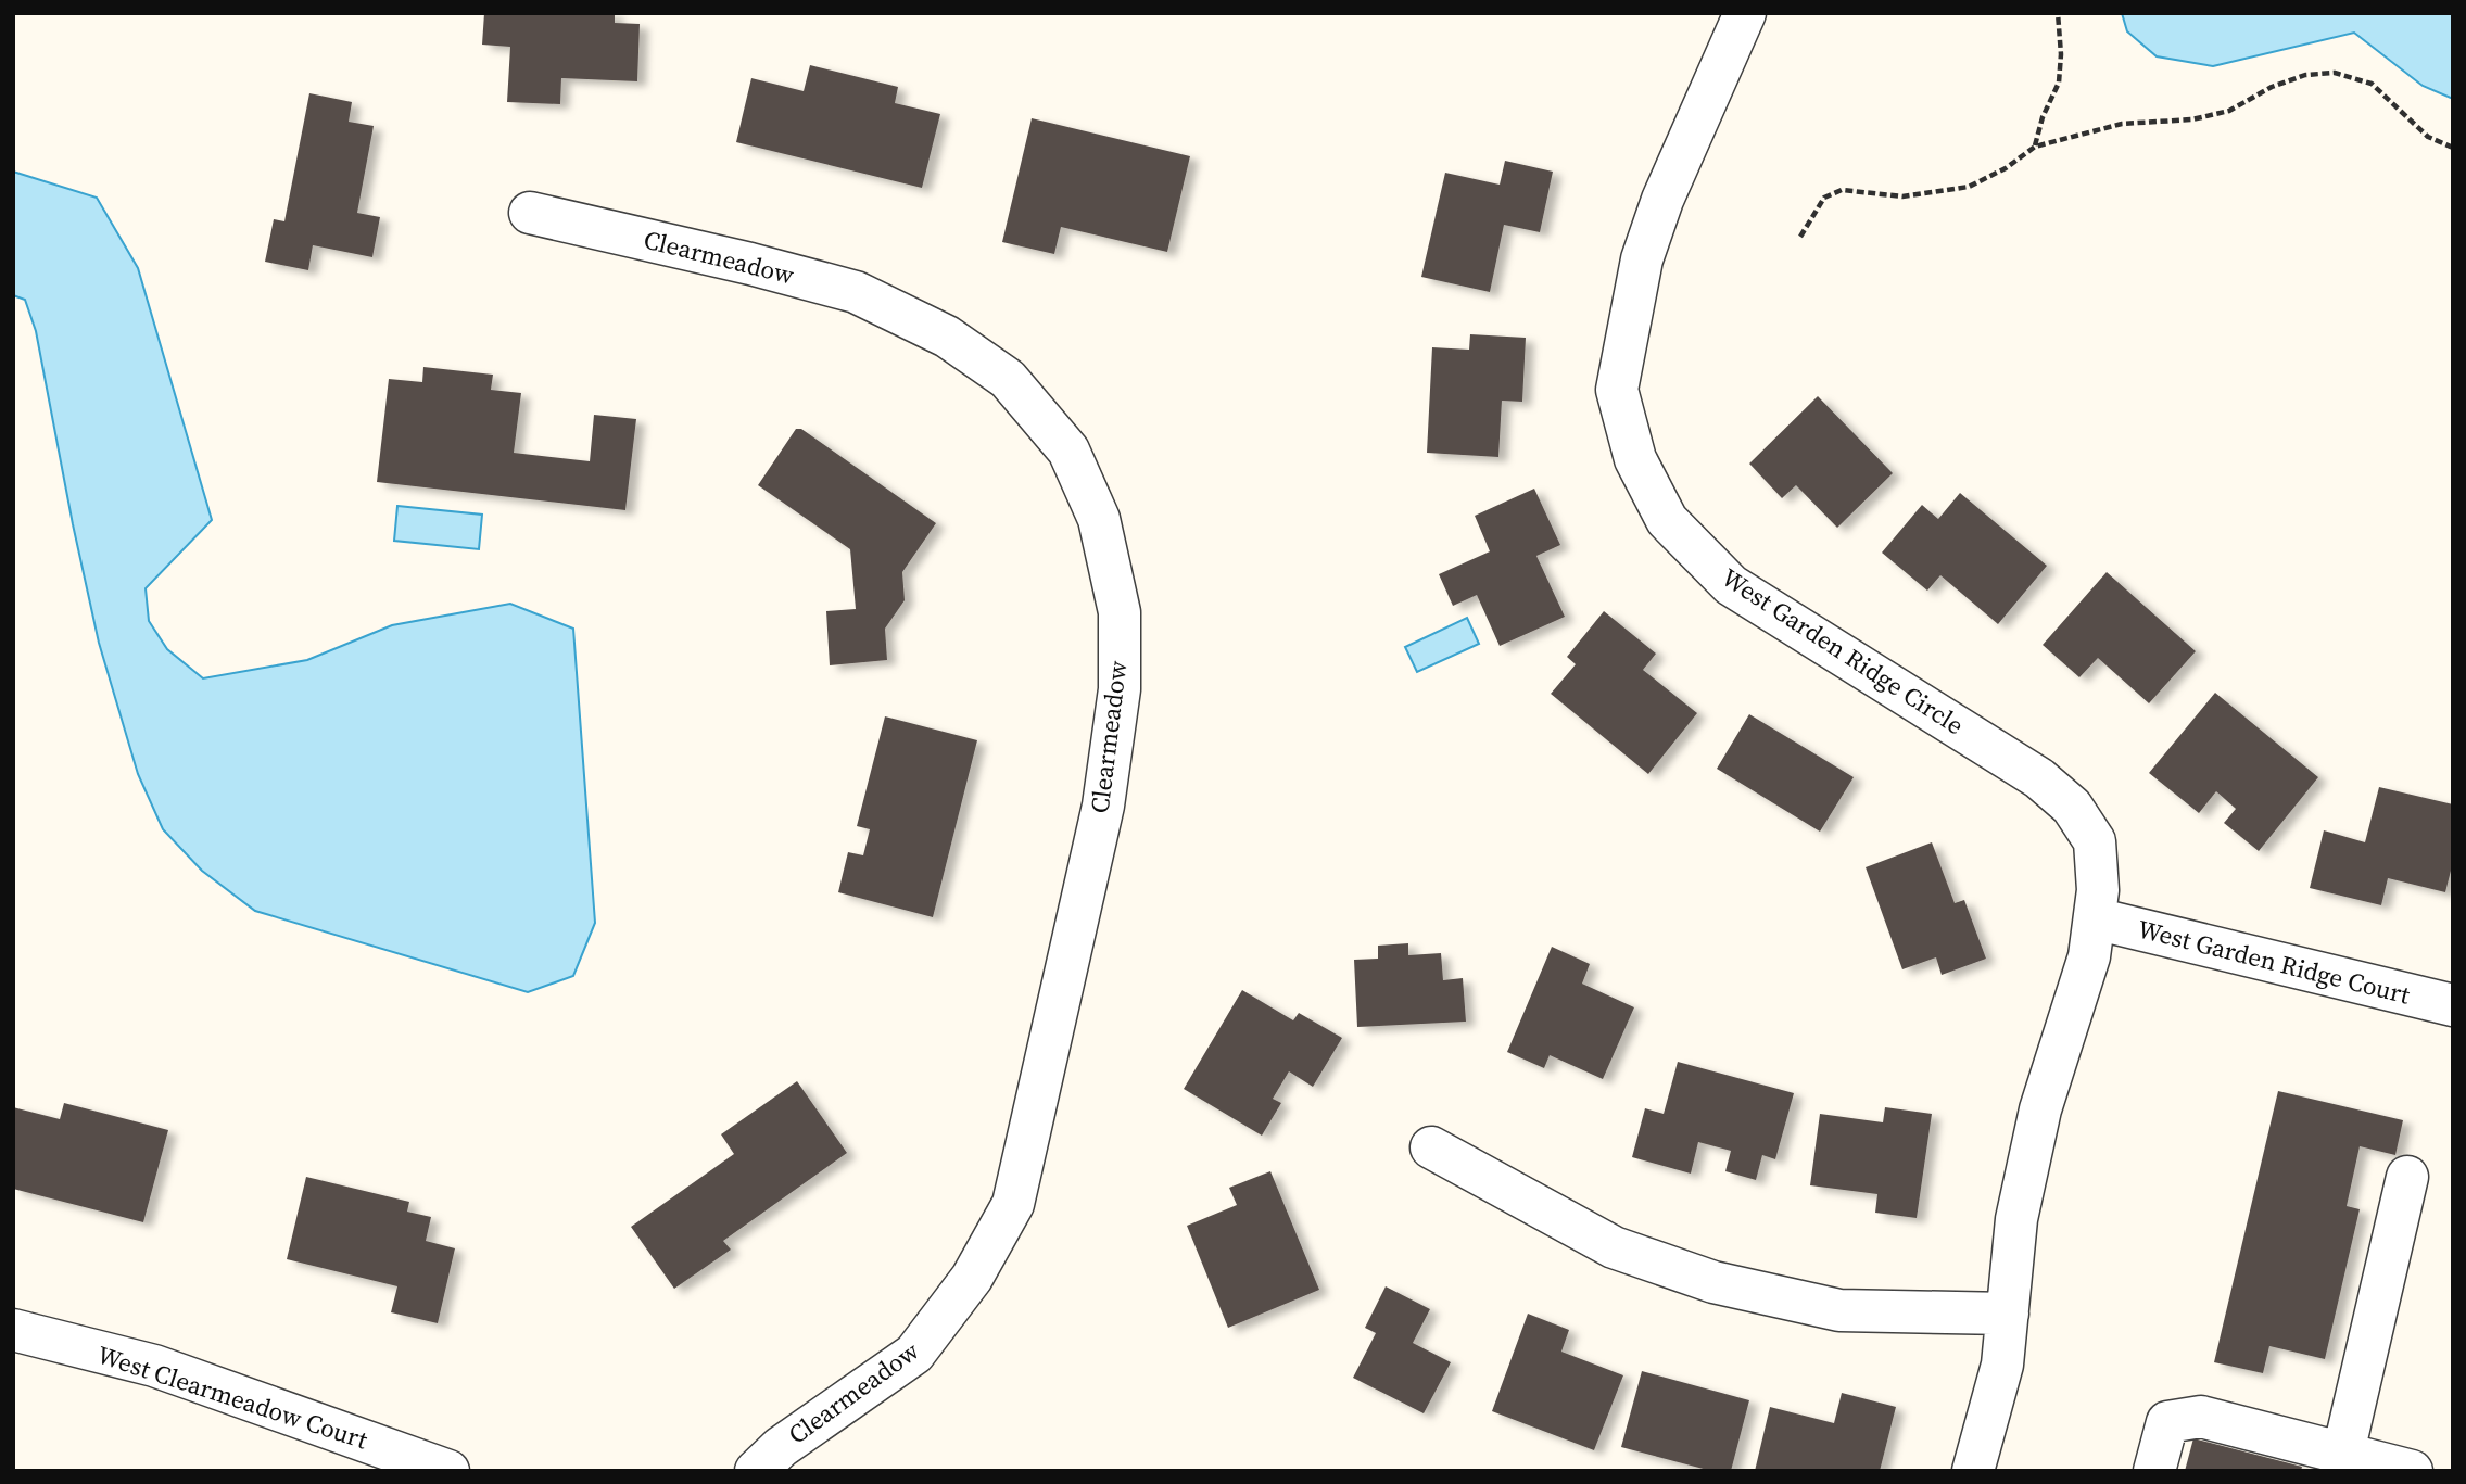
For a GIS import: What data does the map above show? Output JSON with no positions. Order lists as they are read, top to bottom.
{
  "streets": {
    "street": [
      "Clearmeadow",
      "West Garden Ridge Circle",
      "West Garden Ridge Court",
      "West Clearmeadow Court"
    ]
  },
  "crossings": [
    ["West Garden Ridge Circle", "West Garden Ridge Court"]
  ]
}
